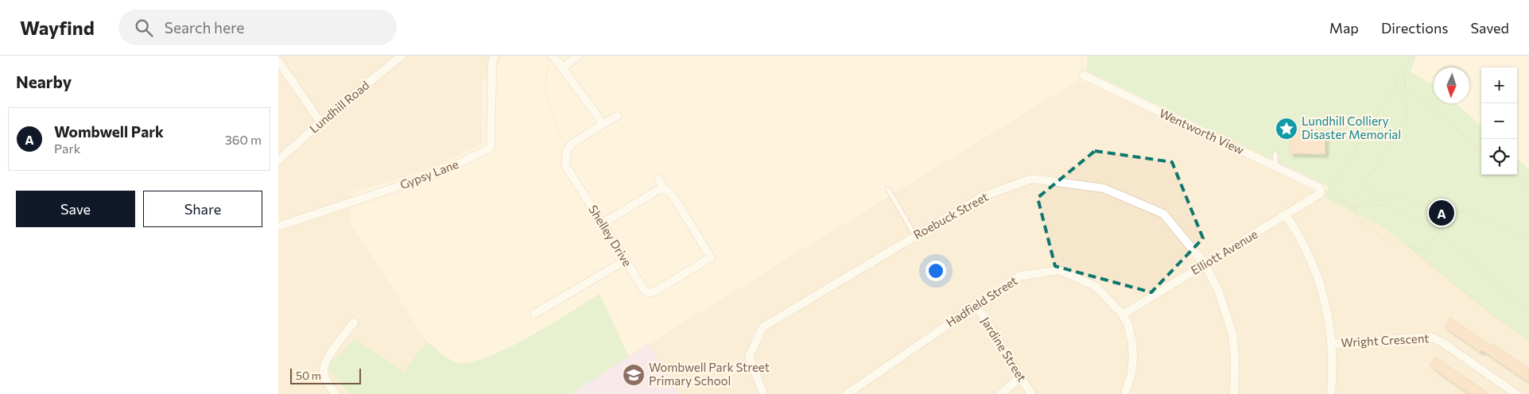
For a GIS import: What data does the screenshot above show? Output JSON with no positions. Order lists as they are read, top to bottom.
{
  "streets": {
    "street": [
      "Lundhill Road",
      "Wentworth View",
      "Gypsy Lane",
      "Roebuck Street",
      "Shelley Drive",
      "Elliott Avenue",
      "Hadfield Street",
      "Wright Crescent",
      "Jardine Street"
    ]
  },
  "crossings": [
    ["Wentworth View", "Elliott Avenue"],
    ["Roebuck Street", "Elliott Avenue"],
    ["Elliott Avenue", "Hadfield Street"],
    ["Hadfield Street", "Jardine Street"]
  ],
  "places": {
    "place": ["Lundhill Colliery Disaster Memorial"],
    "school or university": ["Wombwell Park Street Primary School"]
  },
  "scale_bar": "50 m",
  "north": "bottom",
  "page": {
    "header": "Wayfind",
    "search": "Search here",
    "nav": ["Map", "Directions", "Saved"],
    "heading": "Nearby",
    "map_buttons": ["+", "−"],
    "list": [
      {
        "mark": "A",
        "name": "Wombwell Park",
        "note": "Park",
        "value": "360 m"
      }
    ],
    "buttons": ["Save", "Share"],
    "pins": "A",
    "scale": "50 m"
  }
}
